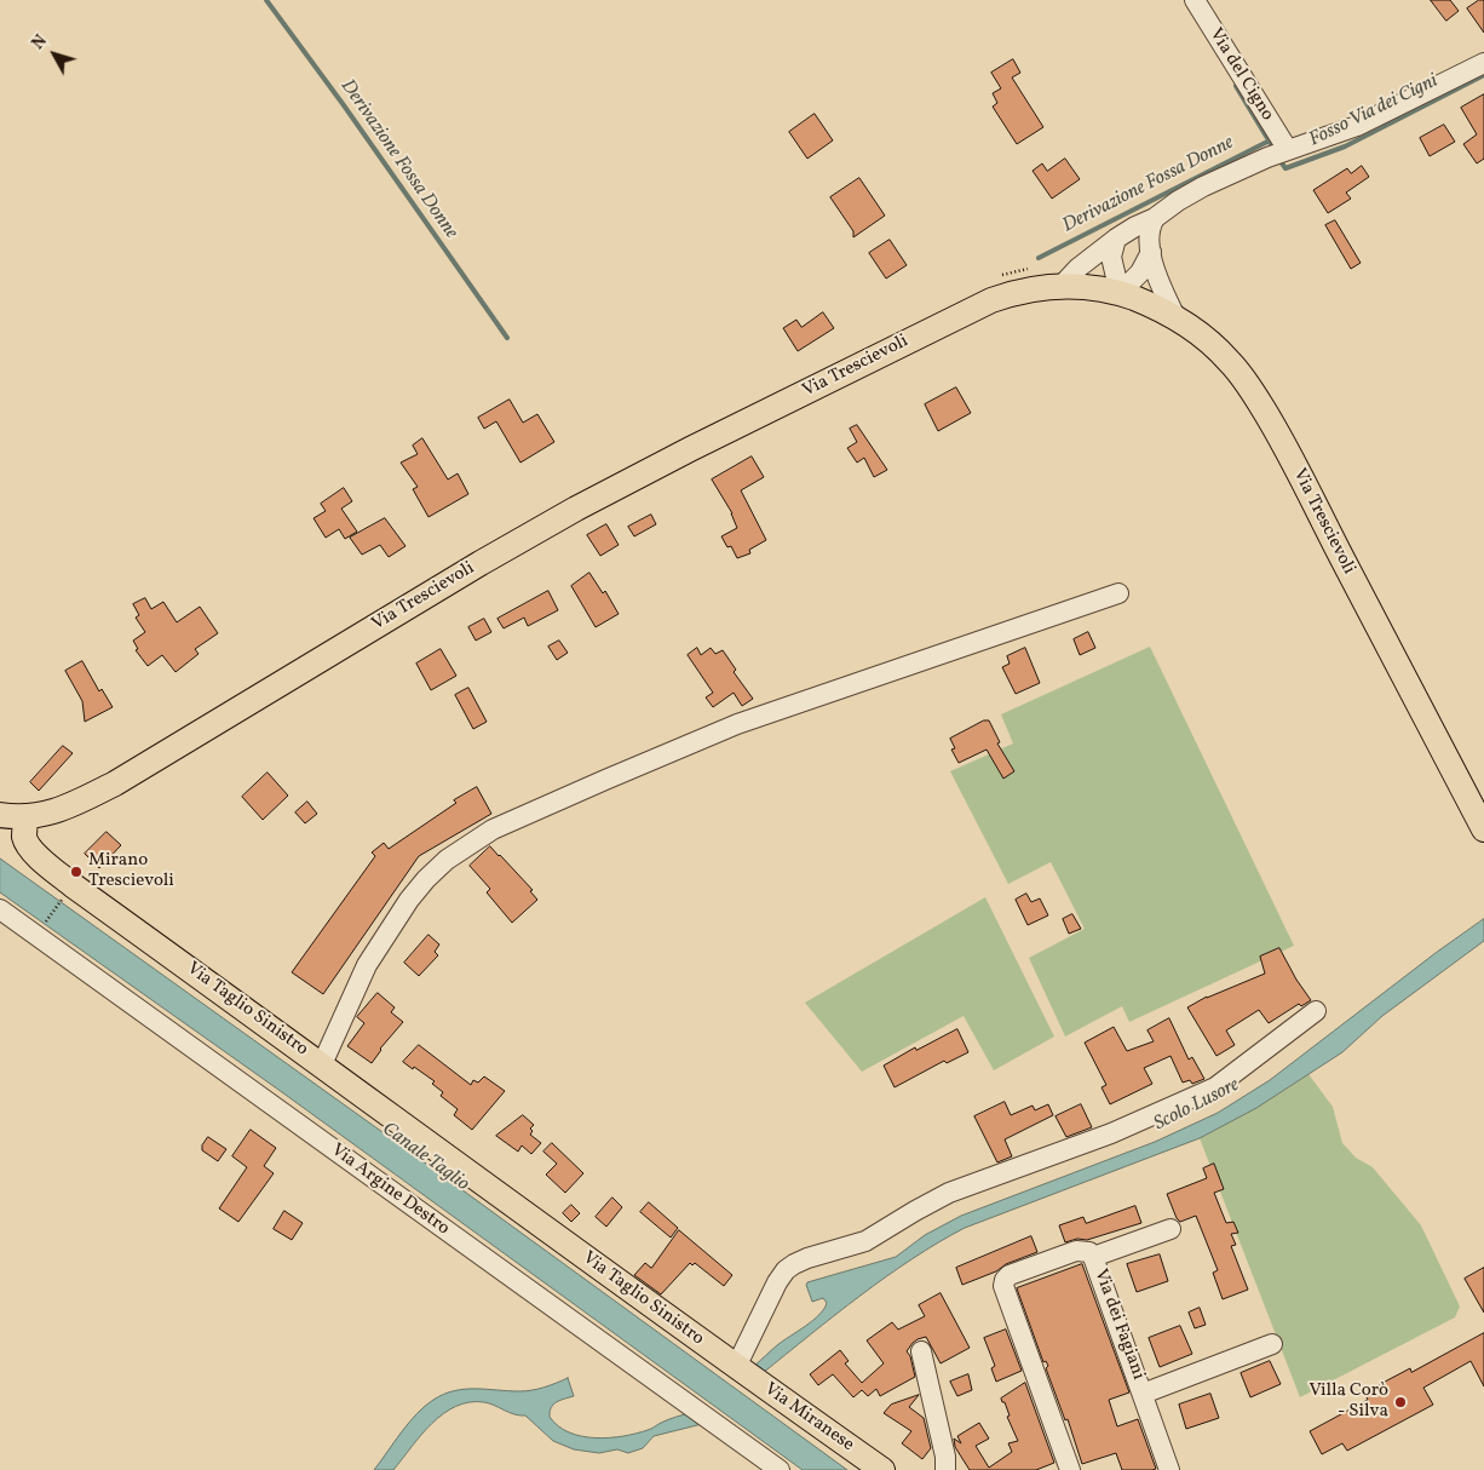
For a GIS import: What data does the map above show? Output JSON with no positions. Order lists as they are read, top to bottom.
{
  "streets": {
    "main road": ["Via Trescievoli", "Via Taglio Sinistro", "Via Miranese"],
    "street": ["Via del Cigno", "Via Argine Destro", "Via dei Fagiani"]
  },
  "crossings": [
    ["Via Trescievoli", "Via Taglio Sinistro"],
    ["Via Taglio Sinistro", "Via Miranese"]
  ],
  "water": [
    "Fosso Via dei Cigni",
    "Derivazione Fossa Donne",
    "Scolo Lusore",
    "Canale Taglio"
  ],
  "places": ["Mirano Trescievoli", "Villa Corò - Silva"],
  "north": "top left"
}
